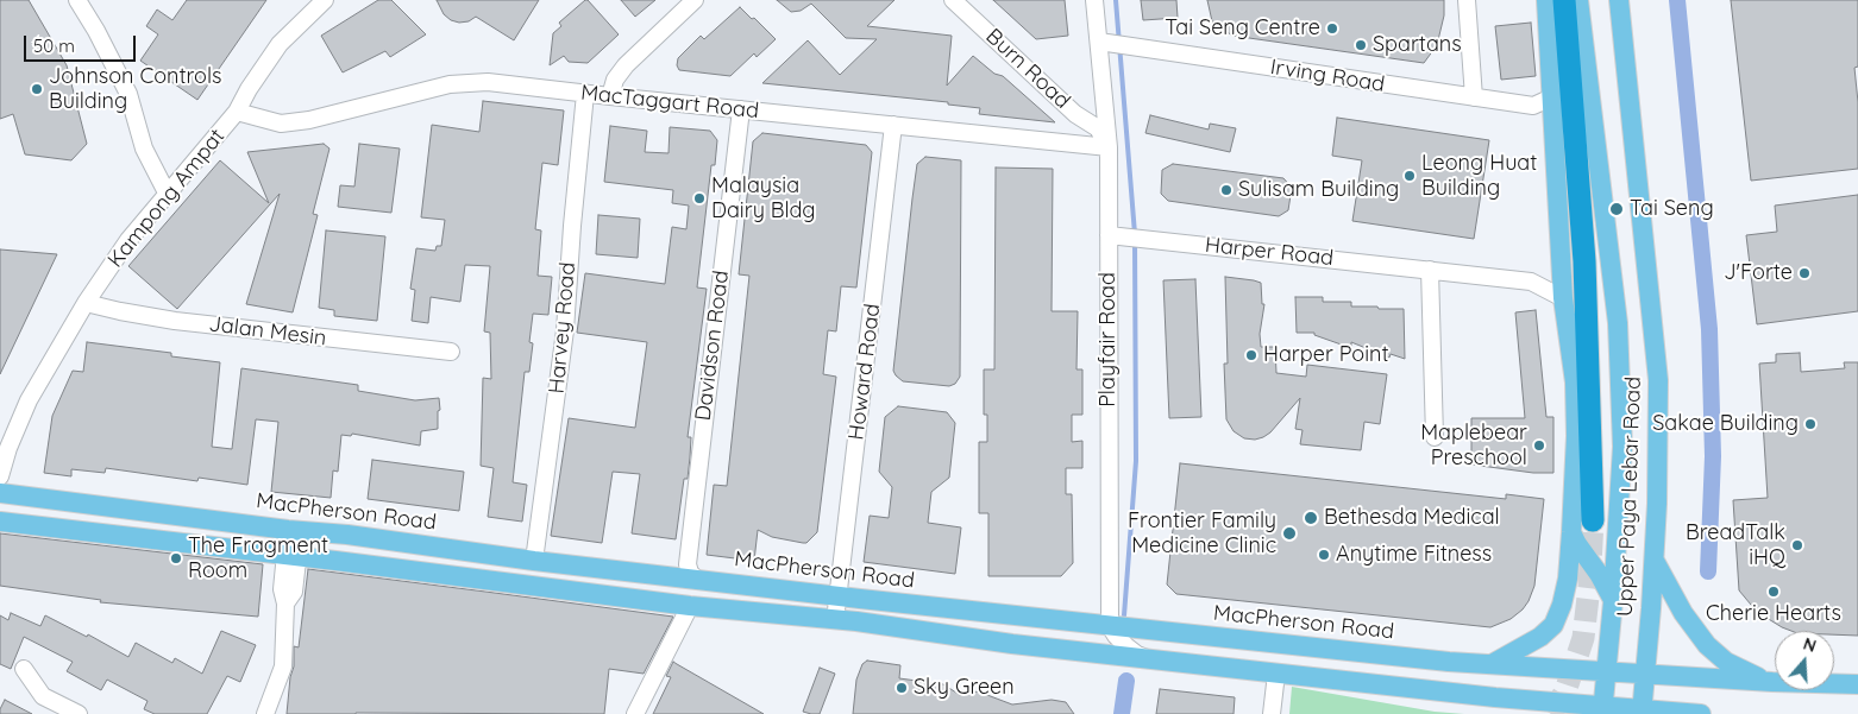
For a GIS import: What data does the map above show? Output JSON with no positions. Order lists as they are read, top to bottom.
{
  "streets": {
    "main road": ["Upper Paya Lebar Road", "MacPherson Road"],
    "street": [
      "Burn Road",
      "Irving Road",
      "MacTaggart Road",
      "Kampong Ampat",
      "Harper Road",
      "Harvey Road",
      "Jalan Mesin",
      "Playfair Road",
      "Davidson Road",
      "Howard Road"
    ]
  },
  "crossings": [
    ["Burn Road", "MacTaggart Road"],
    ["Burn Road", "Playfair Road"],
    ["Irving Road", "Playfair Road"],
    ["MacTaggart Road", "Kampong Ampat"],
    ["MacTaggart Road", "Harvey Road"],
    ["MacTaggart Road", "Playfair Road"],
    ["MacTaggart Road", "Davidson Road"],
    ["MacTaggart Road", "Howard Road"],
    ["Kampong Ampat", "Jalan Mesin"],
    ["Harper Road", "Playfair Road"],
    ["Harvey Road", "MacPherson Road"],
    ["Playfair Road", "MacPherson Road"],
    ["Davidson Road", "MacPherson Road"],
    ["Howard Road", "MacPherson Road"],
    ["Upper Paya Lebar Road", "MacPherson Road"]
  ],
  "places": [
    "Tai Seng Centre",
    "Spartans",
    "Johnson Controls Building",
    "Leong Huat Building",
    "Sulisam Building",
    "Malaysia Dairy Bldg",
    "Tai Seng",
    "J'Forte",
    "Harper Point",
    "Sakae Building",
    "Maplebear Preschool",
    "Bethesda Medical",
    "Frontier Family Medicine Clinic",
    "BreadTalk iHQ",
    "Anytime Fitness",
    "The Fragment Room",
    "Cherie Hearts",
    "Sky Green"
  ],
  "scale_bar": "50 m",
  "north": "top"
}
